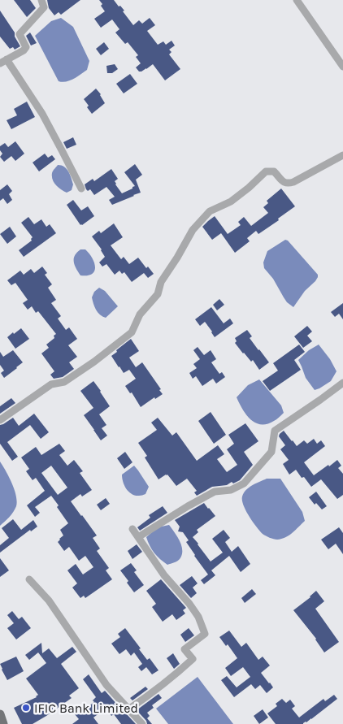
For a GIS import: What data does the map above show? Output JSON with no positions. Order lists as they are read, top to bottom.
{
  "places": ["IFIC Bank Limited"]
}
